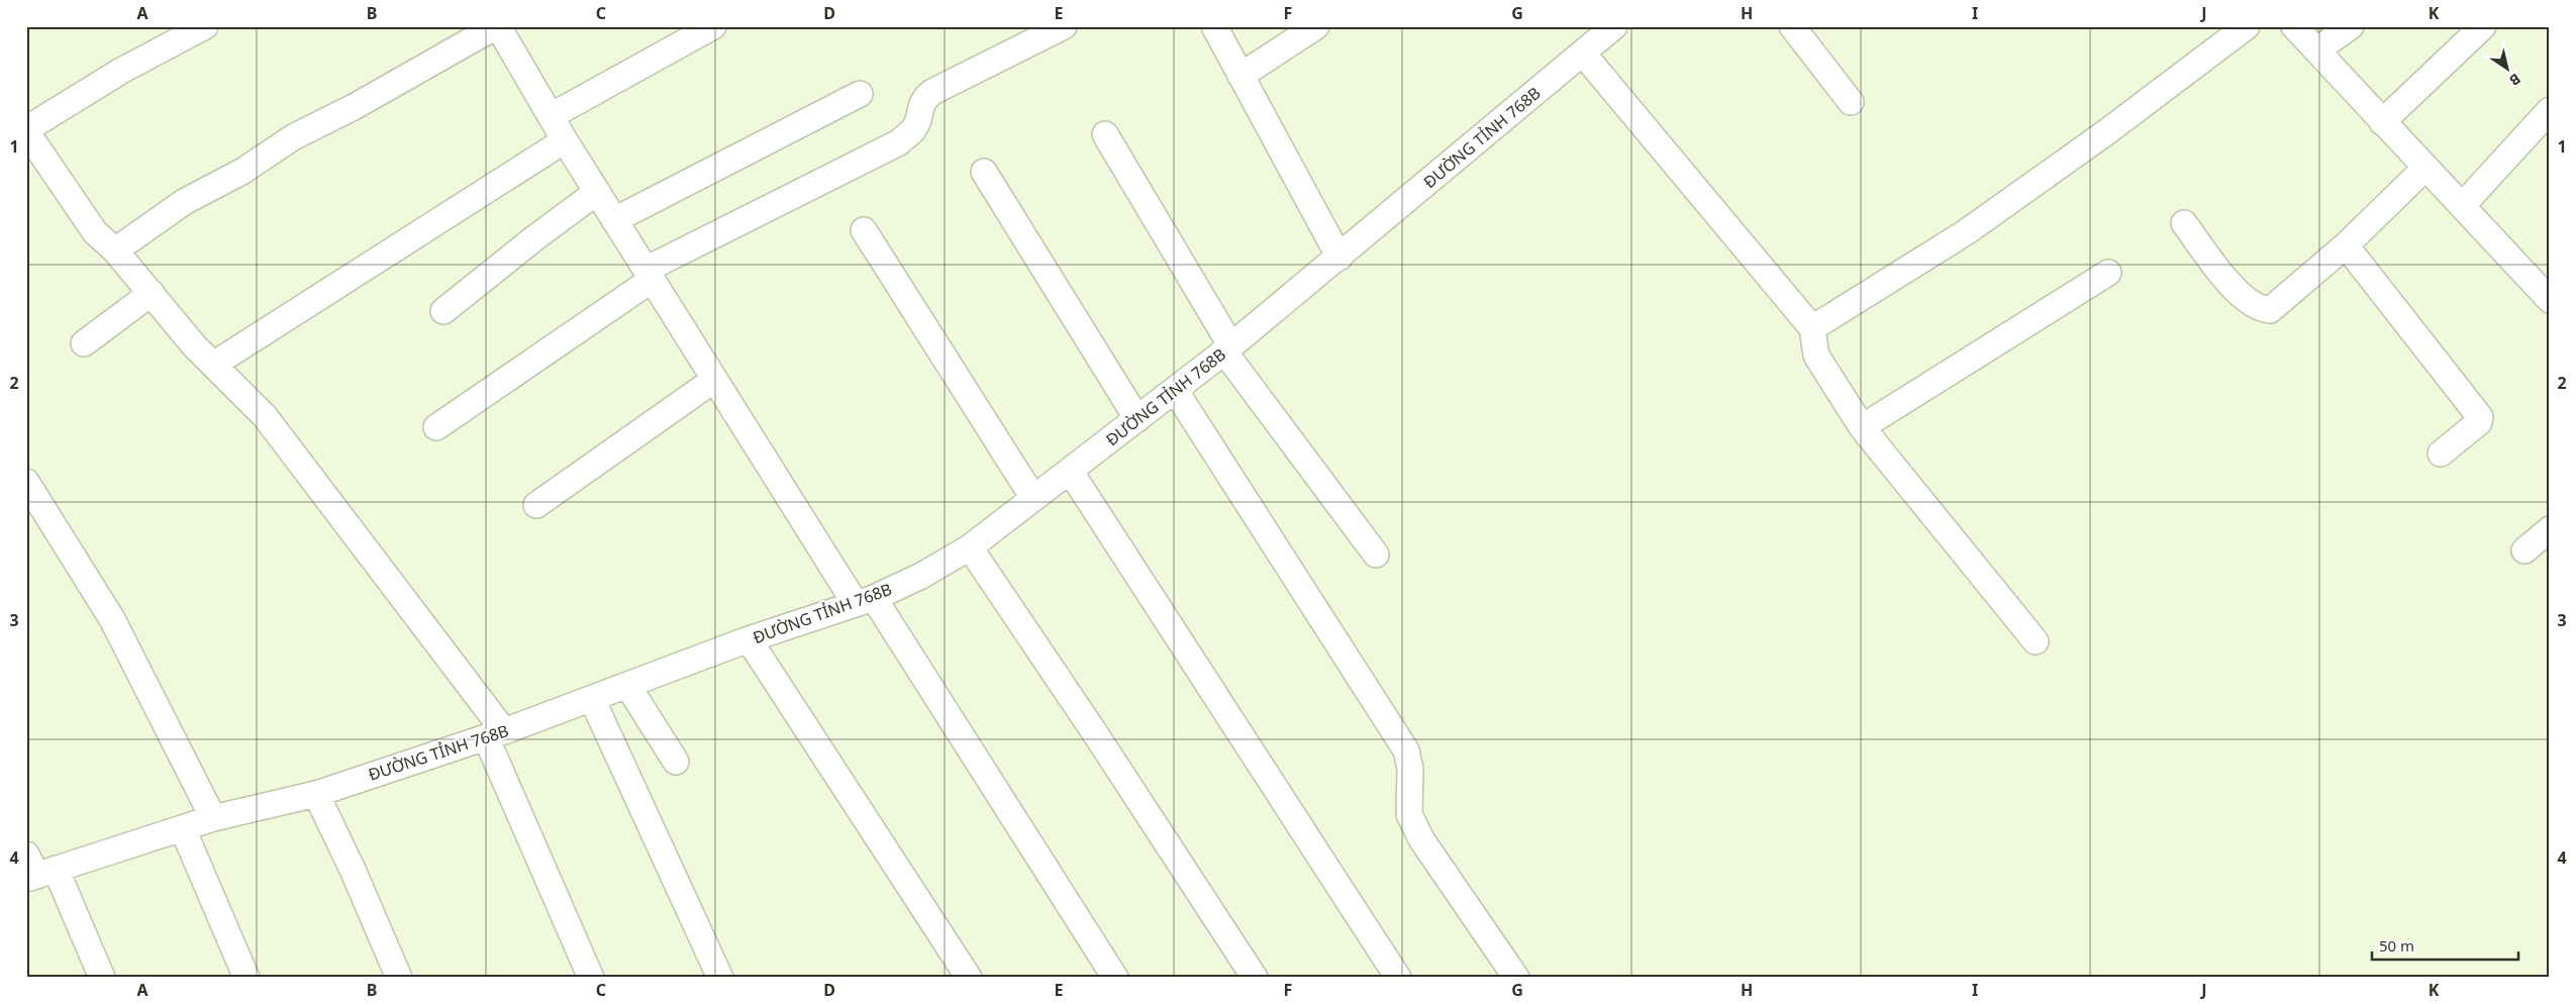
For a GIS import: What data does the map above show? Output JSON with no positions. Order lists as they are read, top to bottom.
{
  "streets": {
    "street": ["ĐƯỜNG TỈNH 768B"]
  },
  "scale_bar": "50 m",
  "north": "bottom right",
  "grid": {
    "columns": [
      "A",
      "B",
      "C",
      "D",
      "E",
      "F",
      "G",
      "H",
      "I",
      "J",
      "K"
    ],
    "rows": [
      "1",
      "2",
      "3",
      "4"
    ]
  }
}
